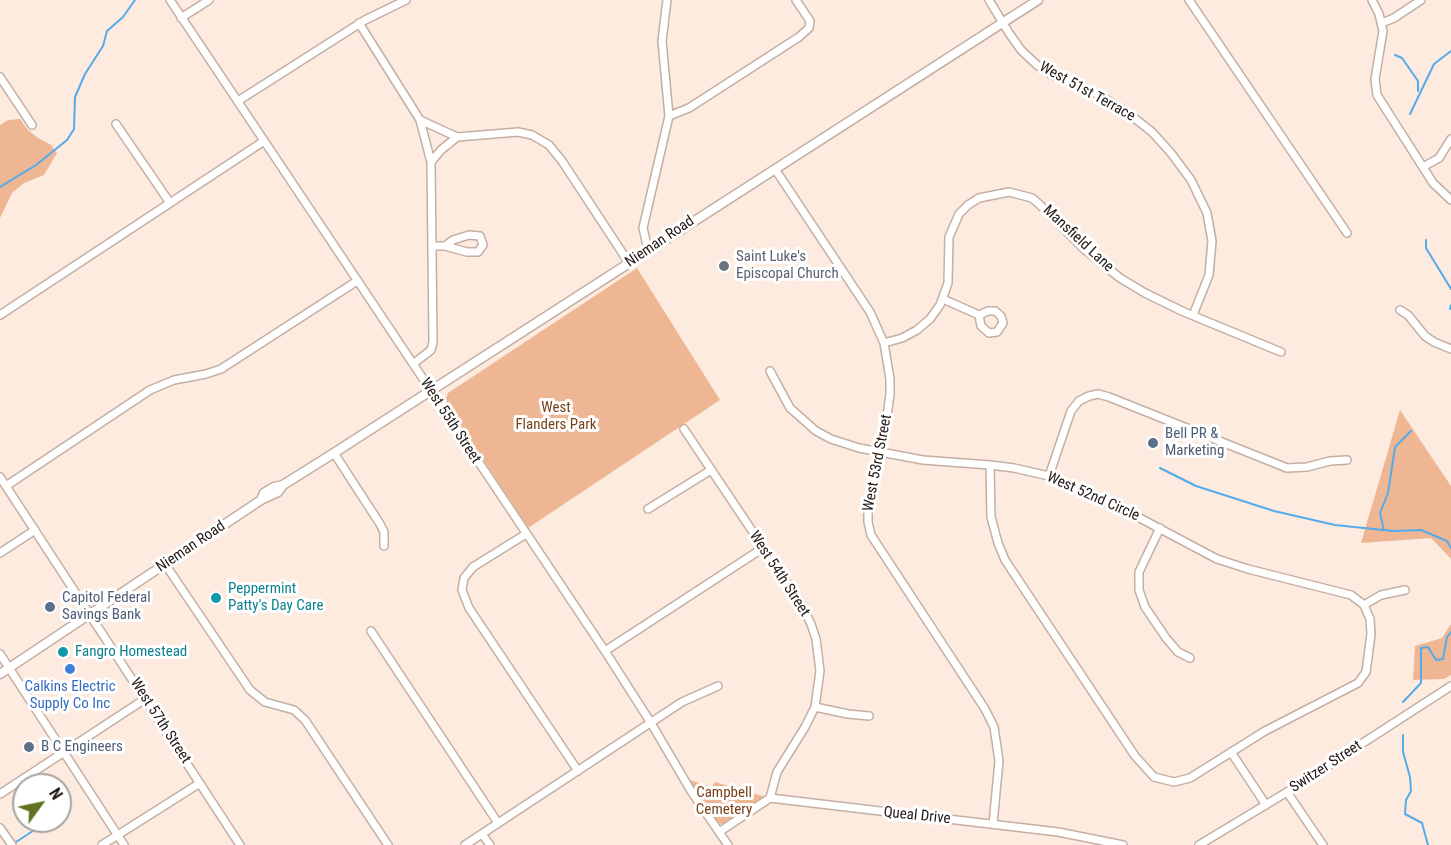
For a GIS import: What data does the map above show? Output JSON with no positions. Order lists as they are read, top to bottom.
{
  "streets": {
    "main road": ["Nieman Road"],
    "street": [
      "West 51st Terrace",
      "Mansfield Lane",
      "West 55th Street",
      "West 53rd Street",
      "West 52nd Circle",
      "West 54th Street",
      "West 57th Street",
      "Switzer Street",
      "Queal Drive"
    ]
  },
  "crossings": [
    ["West 51st Terrace", "Mansfield Lane"],
    ["West 51st Terrace", "Nieman Road"],
    ["Mansfield Lane", "West 53rd Street"],
    ["Nieman Road", "West 55th Street"],
    ["Nieman Road", "West 53rd Street"],
    ["Nieman Road", "West 57th Street"],
    ["West 53rd Street", "West 52nd Circle"],
    ["West 53rd Street", "Queal Drive"],
    ["West 54th Street", "Queal Drive"]
  ],
  "parks": ["West Flanders Park", "Campbell Cemetery"],
  "places": [
    "Saint Luke's Episcopal Church",
    "Bell PR & Marketing",
    "Peppermint Patty's Day Care",
    "Capitol Federal Savings Bank",
    "Fangro Homestead",
    "Calkins Electric Supply Co Inc",
    "B C Engineers"
  ],
  "north": "top right"
}
